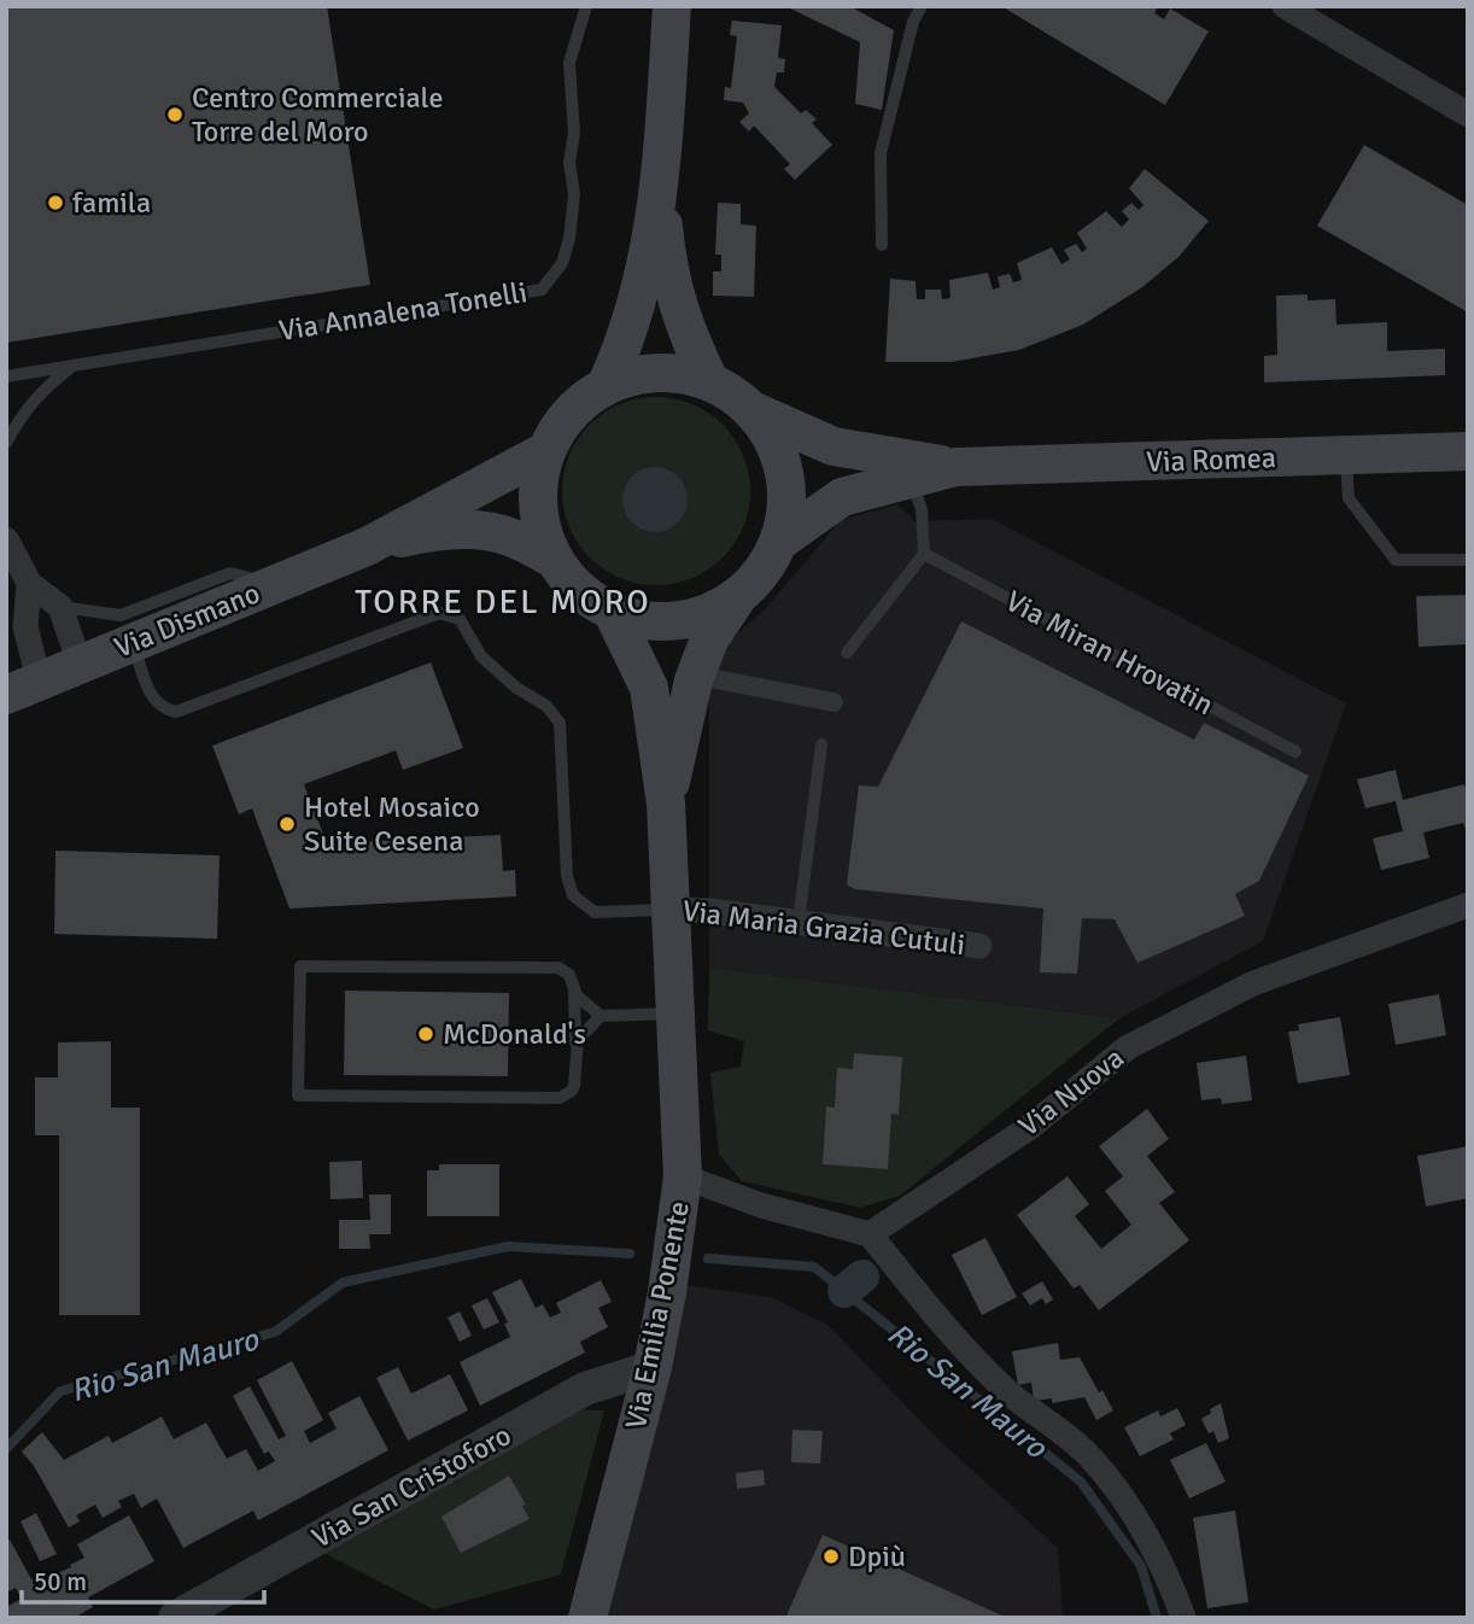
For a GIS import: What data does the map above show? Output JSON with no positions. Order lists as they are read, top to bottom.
{
  "streets": {
    "main road": ["Via Romea", "Via Dismano", "Via Emilia Ponente"],
    "street": ["Via Maria Grazia Cutuli", "Via Nuova", "Via San Cristoforo"],
    "lane": ["Via Annalena Tonelli", "Via Miran Hrovatin"]
  },
  "crossings": [
    ["Via Romea", "Via Dismano"],
    ["Via Romea", "Via Emilia Ponente"],
    ["Via Dismano", "Via Emilia Ponente"],
    ["Via Maria Grazia Cutuli", "Via Emilia Ponente"],
    ["Via Emilia Ponente", "Via San Cristoforo"]
  ],
  "districts": ["TORRE DEL MORO"],
  "water": ["Rio San Mauro"],
  "places": [
    "Centro Commerciale Torre del Moro",
    "famila",
    "Hotel Mosaico Suite Cesena",
    "McDonald's",
    "Dpiù"
  ],
  "scale_bar": "50 m"
}
